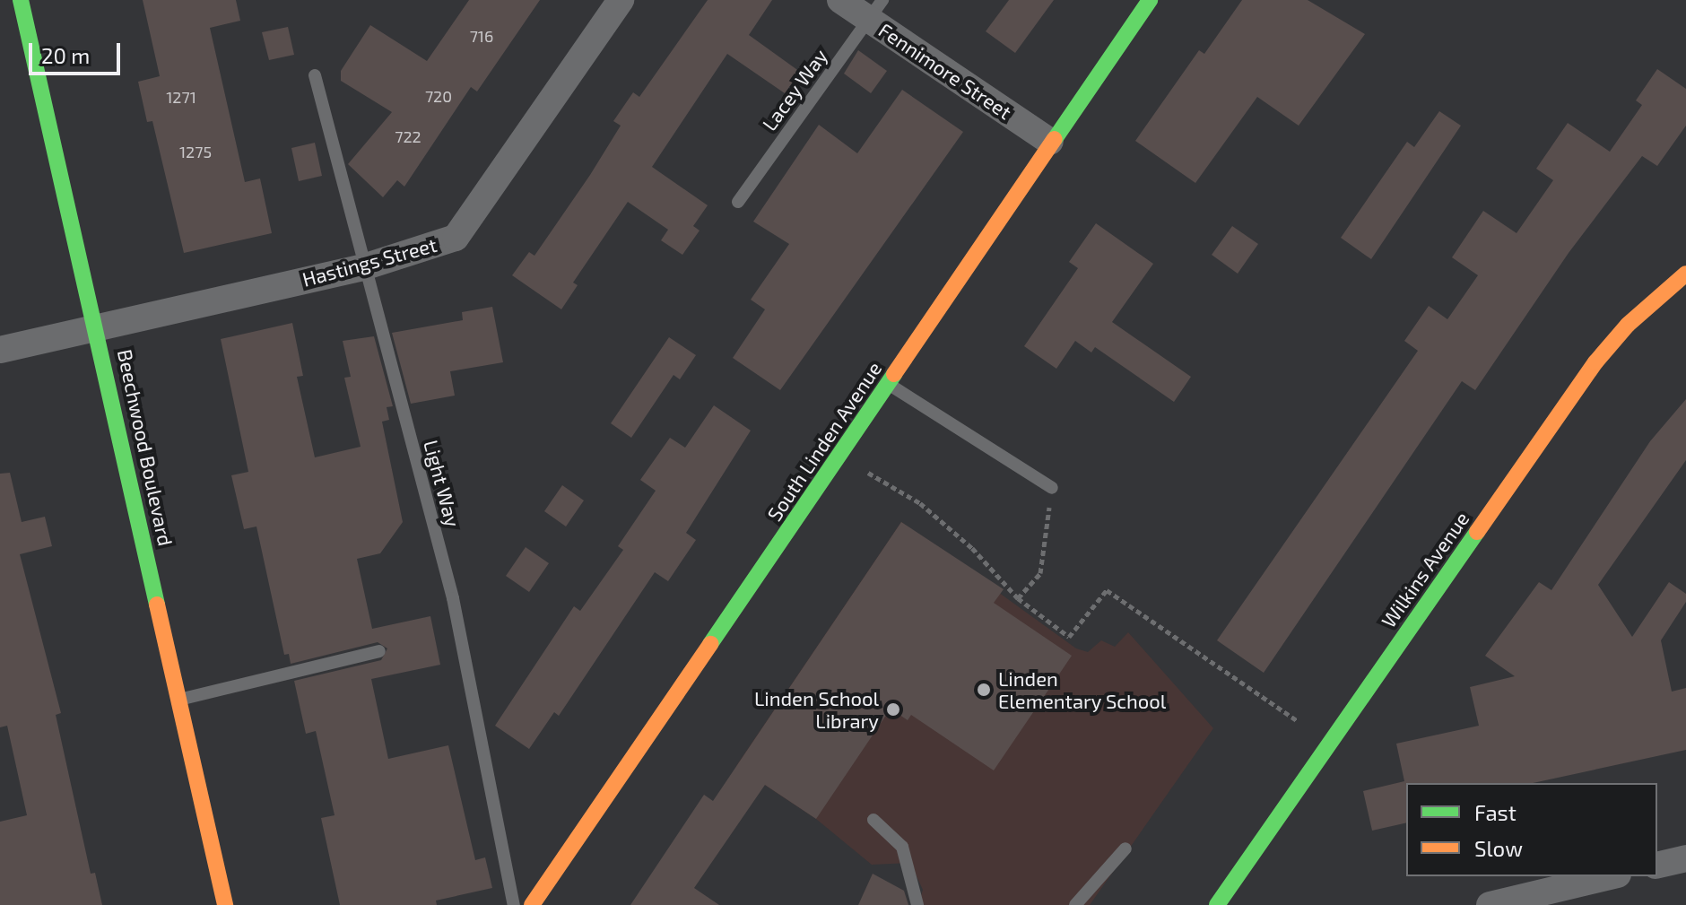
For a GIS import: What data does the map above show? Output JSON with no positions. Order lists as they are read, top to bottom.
{
  "streets": {
    "main road": ["South Linden Avenue", "Beechwood Boulevard", "Wilkins Avenue"],
    "street": ["Fennimore Street", "Hastings Street"],
    "lane": ["Lacey Way", "Light Way"]
  },
  "crossings": [
    ["Fennimore Street", "Lacey Way"],
    ["Fennimore Street", "South Linden Avenue"],
    ["Hastings Street", "Beechwood Boulevard"],
    ["Hastings Street", "Light Way"]
  ],
  "places": ["Linden Elementary School", "Linden School Library"],
  "house_numbers": [
    "716",
    "720",
    "1271",
    "722",
    "1275"
  ],
  "legend": ["Fast", "Slow"],
  "scale_bar": "20 m"
}
